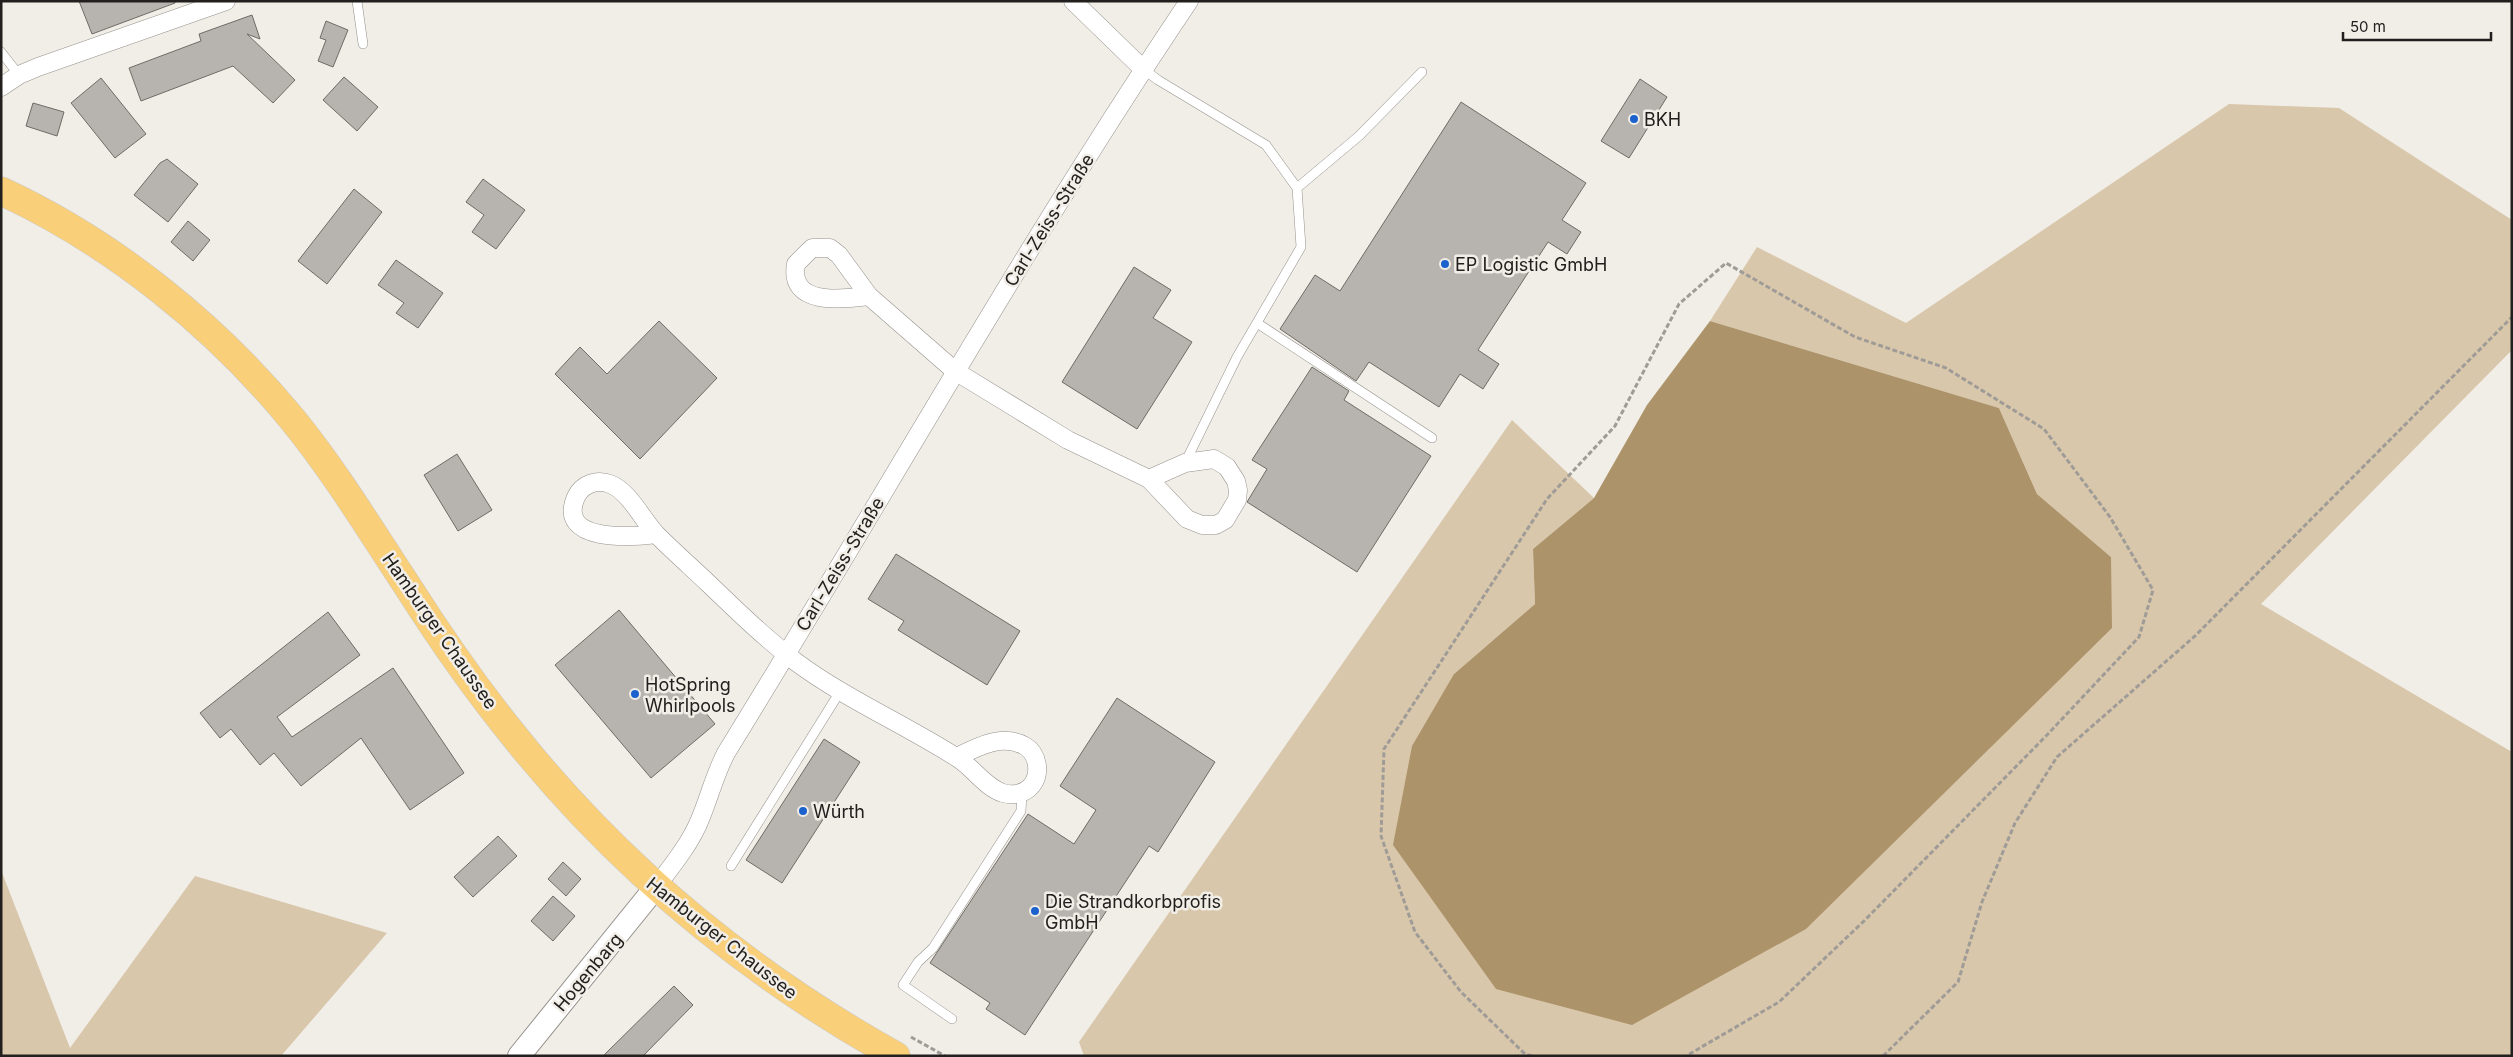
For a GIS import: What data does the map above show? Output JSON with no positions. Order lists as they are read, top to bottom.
{
  "streets": {
    "main road": ["Hamburger Chaussee"],
    "street": ["Carl-Zeiss-Straße", "Hogenbarg"]
  },
  "crossings": [
    ["Carl-Zeiss-Straße", "Hamburger Chaussee"],
    ["Carl-Zeiss-Straße", "Hogenbarg"],
    ["Hamburger Chaussee", "Hogenbarg"]
  ],
  "places": [
    "BKH",
    "EP Logistic GmbH",
    "HotSpring Whirlpools",
    "Würth",
    "Die Strandkorbprofis GmbH"
  ],
  "scale_bar": "50 m"
}
